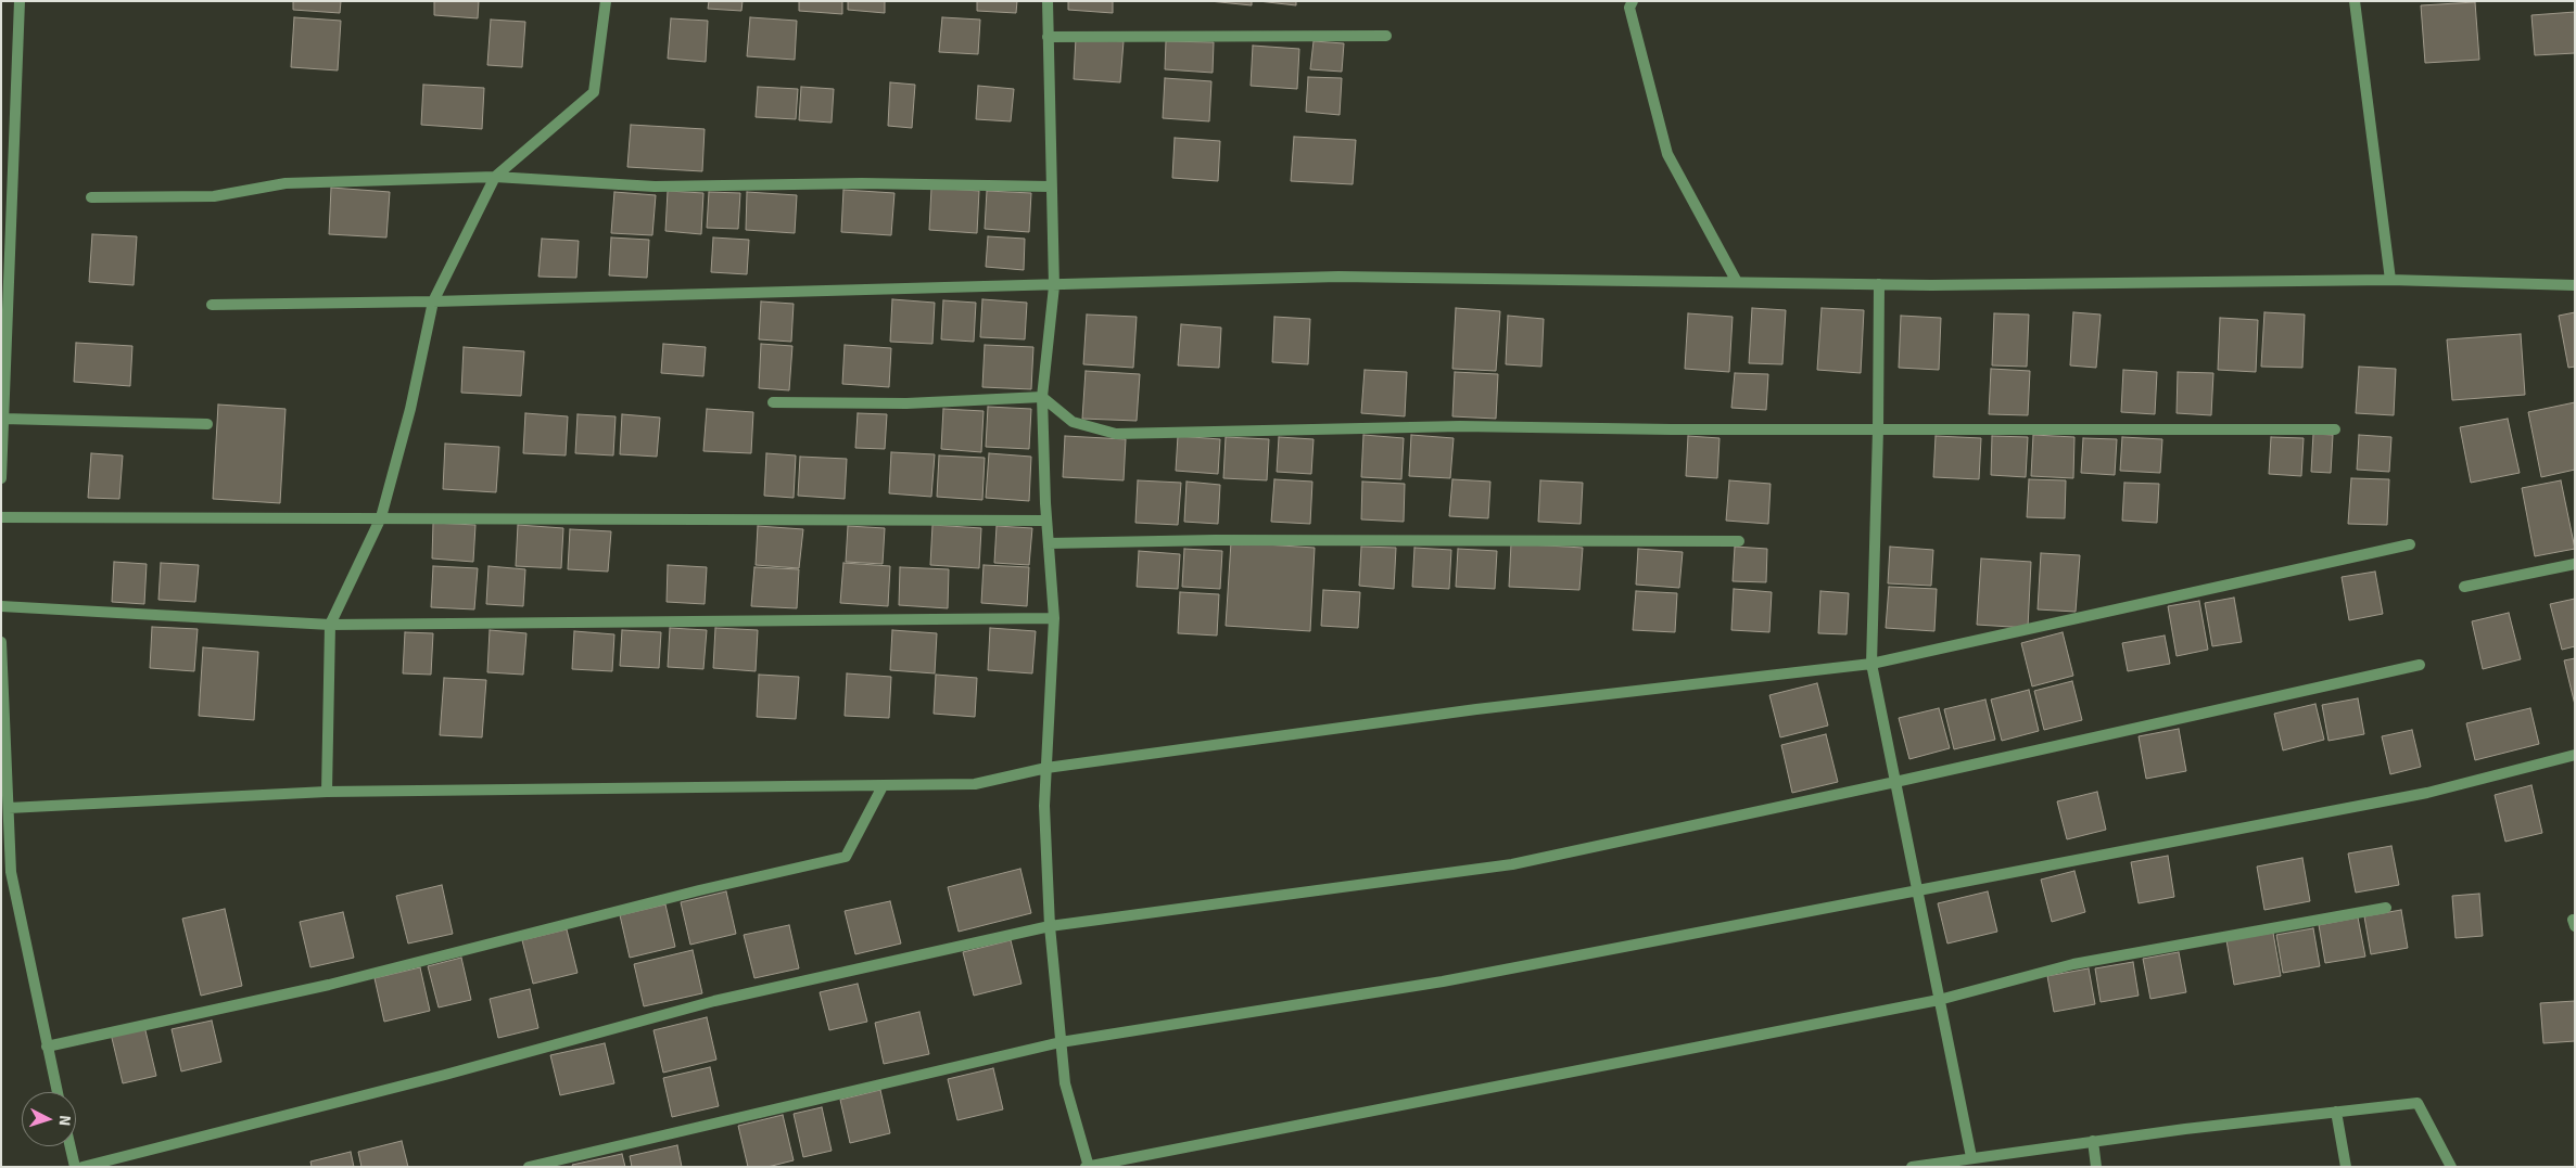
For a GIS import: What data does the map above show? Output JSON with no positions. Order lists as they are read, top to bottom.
{
  "north": "right"
}
